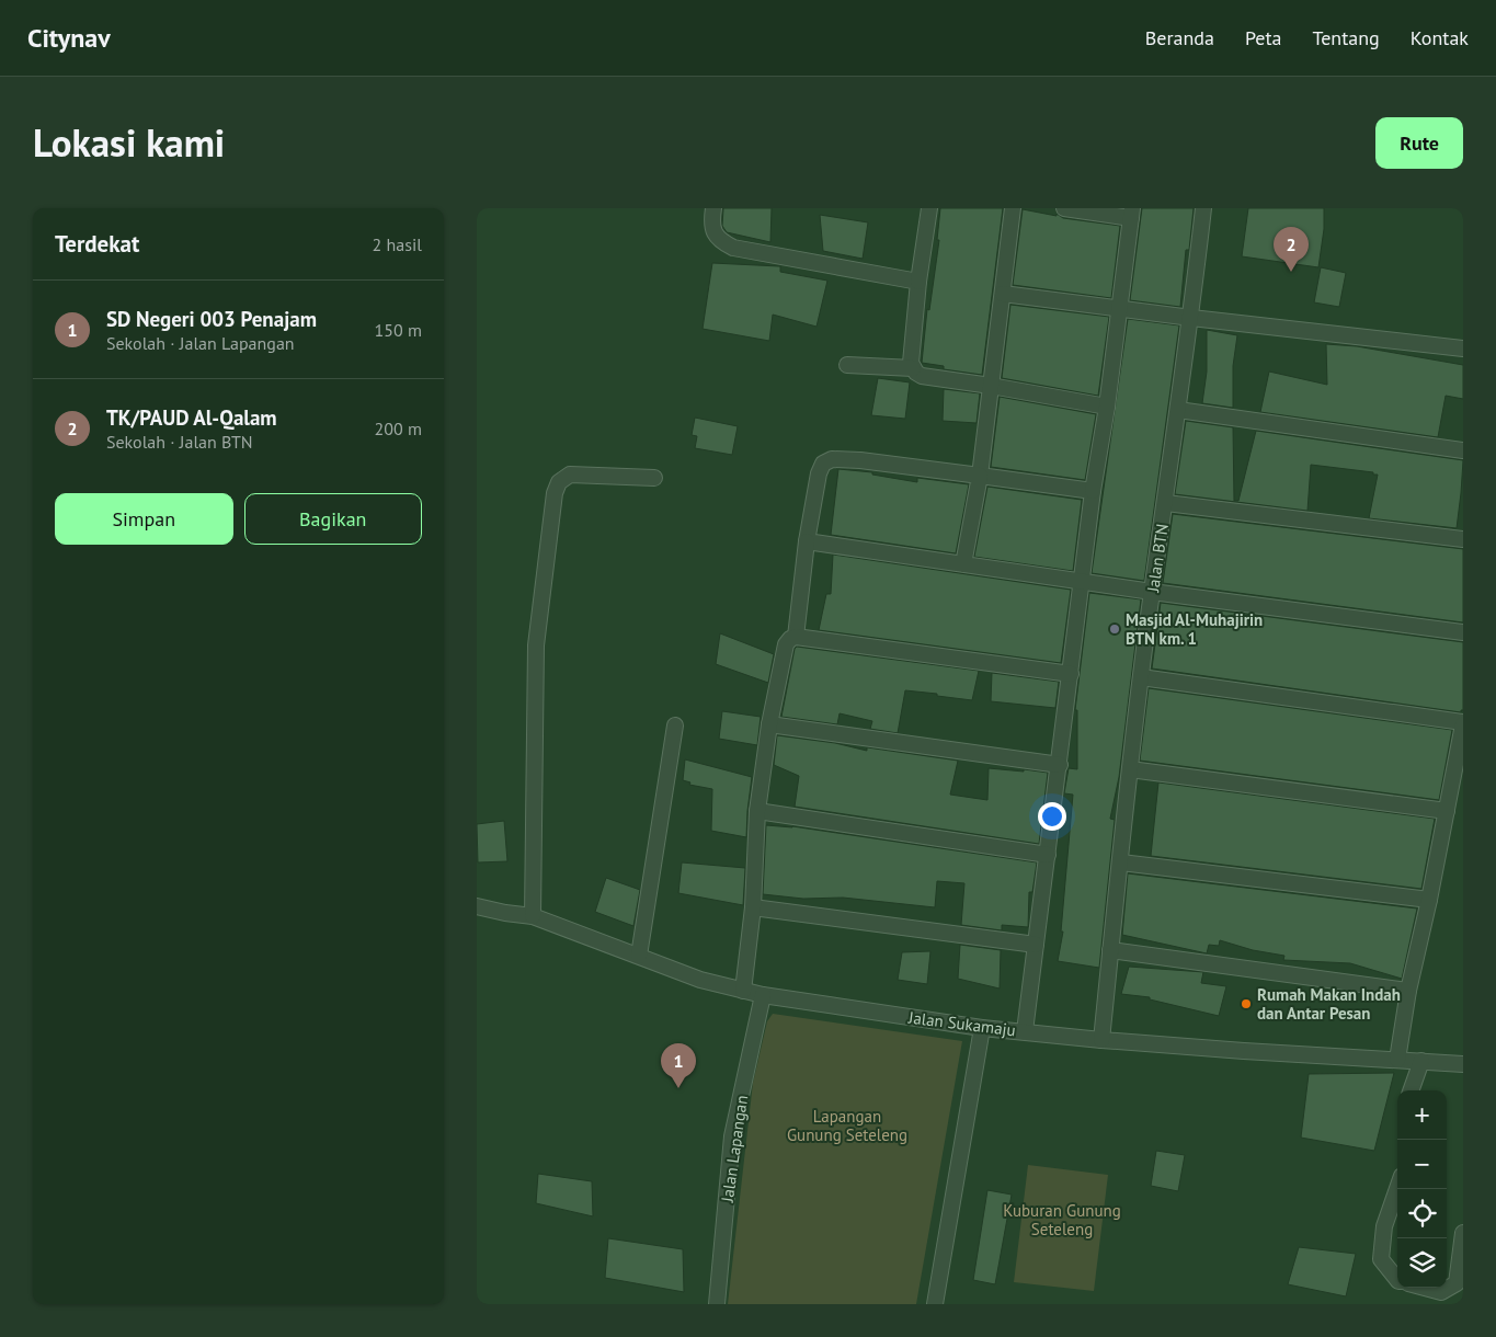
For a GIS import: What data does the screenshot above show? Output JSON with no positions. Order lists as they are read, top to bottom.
{
  "streets": {
    "street": ["Jalan BTN", "Jalan Sukamaju", "Jalan Lapangan"]
  },
  "crossings": [
    ["Jalan BTN", "Jalan Sukamaju"],
    ["Jalan Sukamaju", "Jalan Lapangan"]
  ],
  "parks": ["Lapangan Gunung Seteleng", "Kuburan Gunung Seteleng"],
  "places": ["Masjid Al-Muhajirin BTN km. 1", "Rumah Makan Indah dan Antar Pesan"],
  "page": {
    "header": "Citynav",
    "nav": [
      "Beranda",
      "Peta",
      "Tentang",
      "Kontak"
    ],
    "title": "Lokasi kami",
    "buttons": [
      "Rute",
      ["Simpan", "Bagikan"]
    ],
    "heading": ["Terdekat", "2 hasil"],
    "pins": ["2", "1"],
    "list": [
      {
        "mark": "1",
        "name": "SD Negeri 003 Penajam",
        "note": "Sekolah · Jalan Lapangan",
        "value": "150 m"
      },
      {
        "mark": "2",
        "name": "TK/PAUD Al-Qalam",
        "note": "Sekolah · Jalan BTN",
        "value": "200 m"
      }
    ],
    "map_buttons": ["+", "−"]
  }
}
